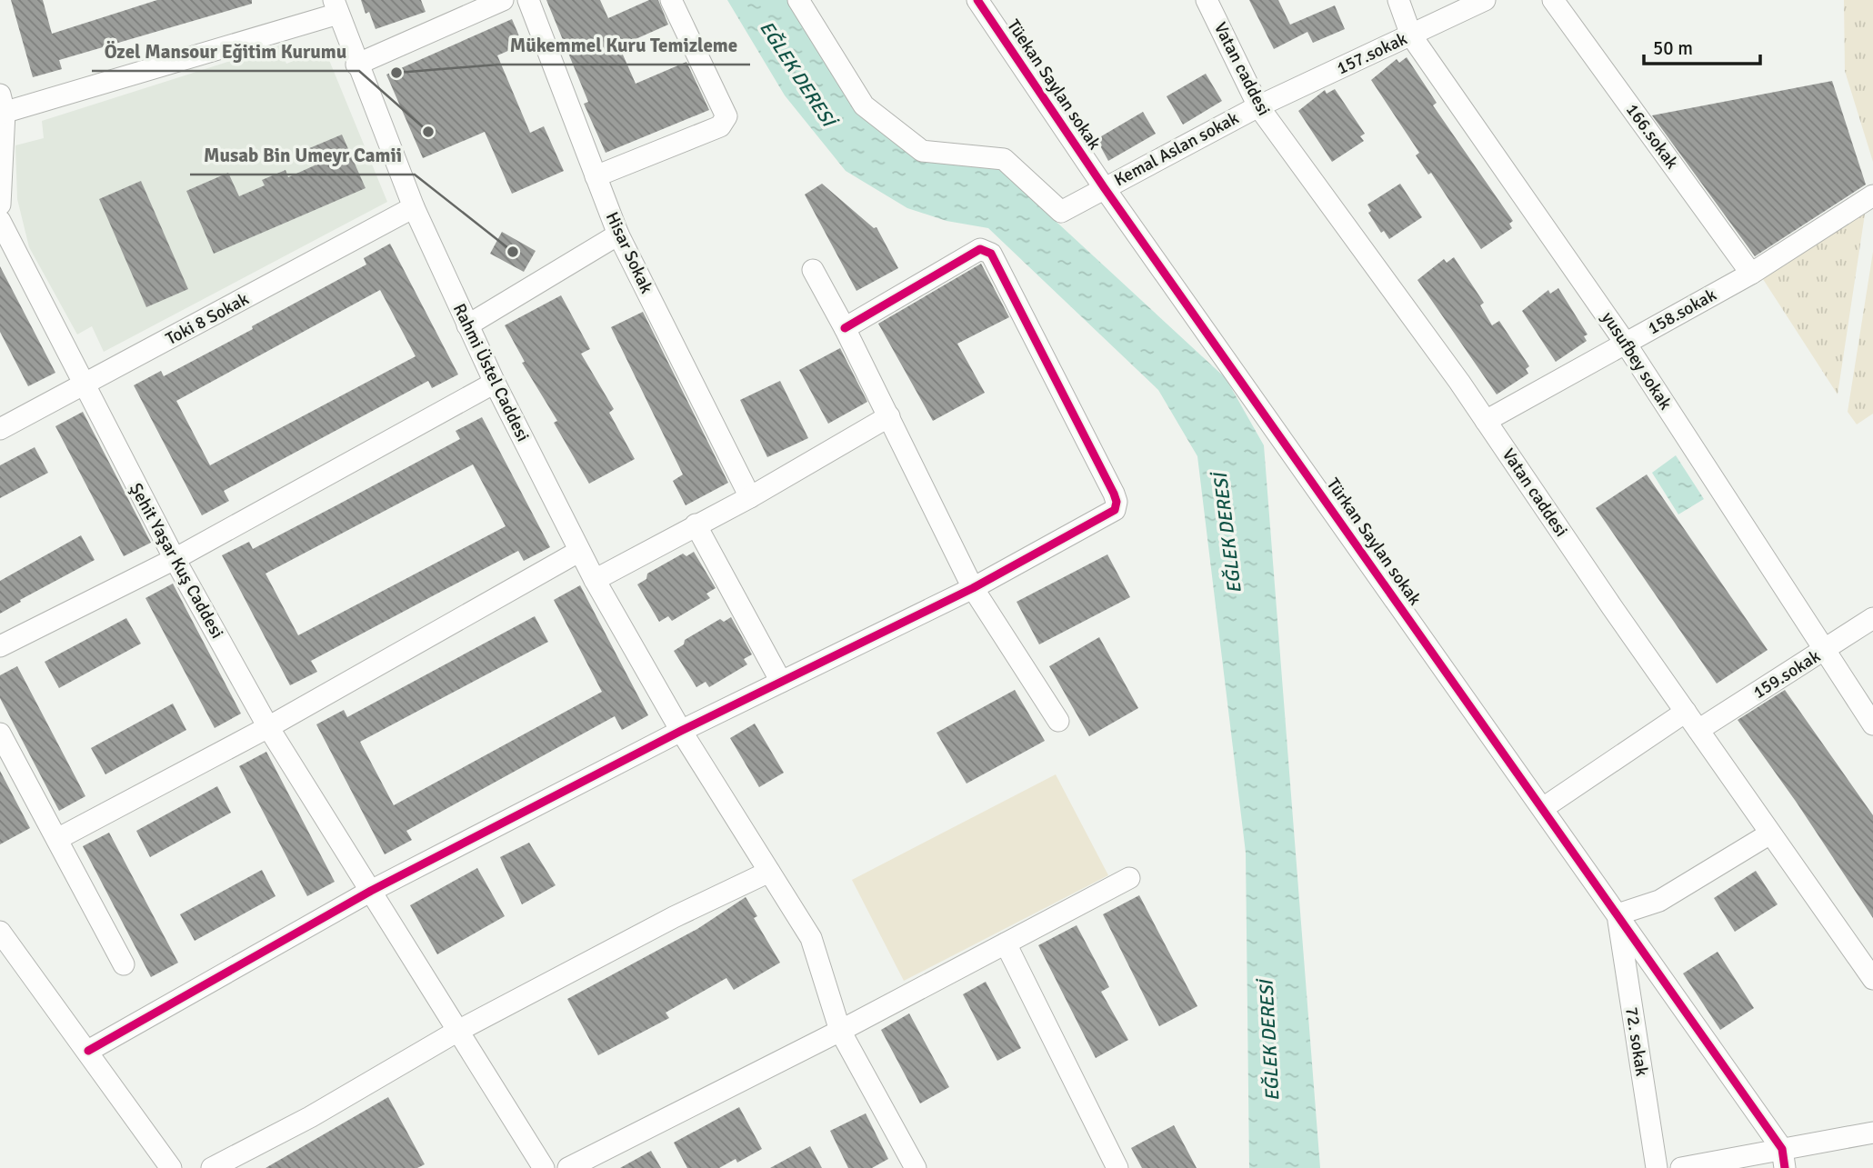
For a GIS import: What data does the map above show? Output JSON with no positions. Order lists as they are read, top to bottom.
{
  "streets": {
    "street": [
      "157.sokak",
      "Vatan caddesi",
      "Tüekan Saylan sokak",
      "166.sokak",
      "Kemal Aslan sokak",
      "Hisar Sokak",
      "158.sokak",
      "Toki 8 Sokak",
      "yusufbey sokak",
      "Rahmi Üstel Caddesi",
      "Türkan Saylan sokak",
      "Şehit Yaşar Kuş Caddesi",
      "159.sokak",
      "72. sokak"
    ]
  },
  "crossings": [
    ["157.sokak", "Vatan caddesi"],
    ["157.sokak", "Kemal Aslan sokak"],
    ["157.sokak", "yusufbey sokak"],
    ["Vatan caddesi", "Kemal Aslan sokak"],
    ["Vatan caddesi", "158.sokak"],
    ["Vatan caddesi", "159.sokak"],
    ["Tüekan Saylan sokak", "Kemal Aslan sokak"],
    ["Tüekan Saylan sokak", "Türkan Saylan sokak"],
    ["166.sokak", "158.sokak"],
    ["Kemal Aslan sokak", "Türkan Saylan sokak"],
    ["158.sokak", "yusufbey sokak"],
    ["Toki 8 Sokak", "Rahmi Üstel Caddesi"],
    ["Toki 8 Sokak", "Şehit Yaşar Kuş Caddesi"],
    ["yusufbey sokak", "159.sokak"],
    ["Türkan Saylan sokak", "72. sokak"]
  ],
  "water": ["EĞLEK DERESİ"],
  "places": ["Mükemmel Kuru Temizleme", "Özel Mansour Eğitim Kurumu", "Musab Bin Umeyr Camii"],
  "scale_bar": "50 m"
}
